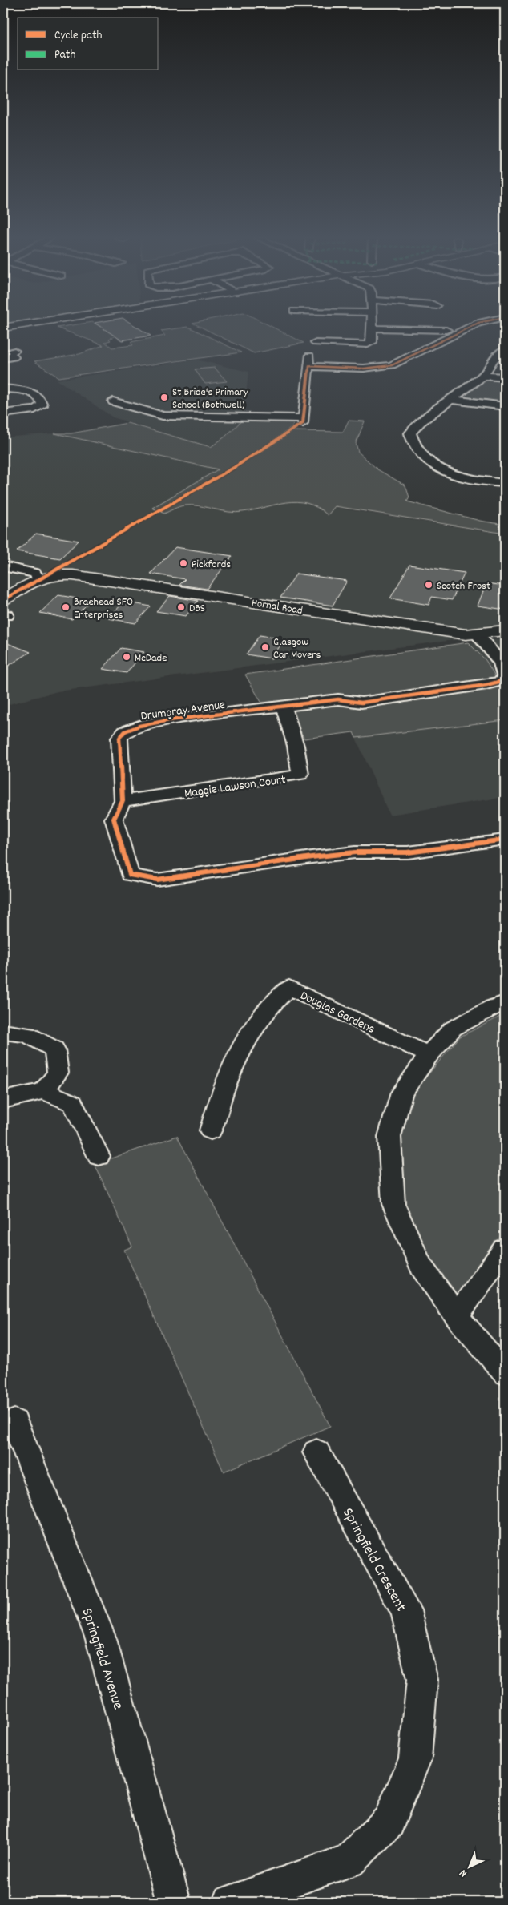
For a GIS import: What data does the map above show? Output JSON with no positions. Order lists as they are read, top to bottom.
{
  "streets": {
    "street": [
      "Hornal Road",
      "Drumgray Avenue",
      "Maggie Lawson Court",
      "Douglas Gardens",
      "Springfield Crescent",
      "Springfield Avenue"
    ]
  },
  "crossings": [
    ["Drumgray Avenue", "Maggie Lawson Court"]
  ],
  "places": [
    "St Bride's Primary School (Bothwell)",
    "Pickfords",
    "Scotch Frost",
    "Braehead SFO Enterprises",
    "DBS",
    "Glasgow Car Movers",
    "McDade"
  ],
  "legend": ["Cycle path", "Path"],
  "north": "bottom left"
}
